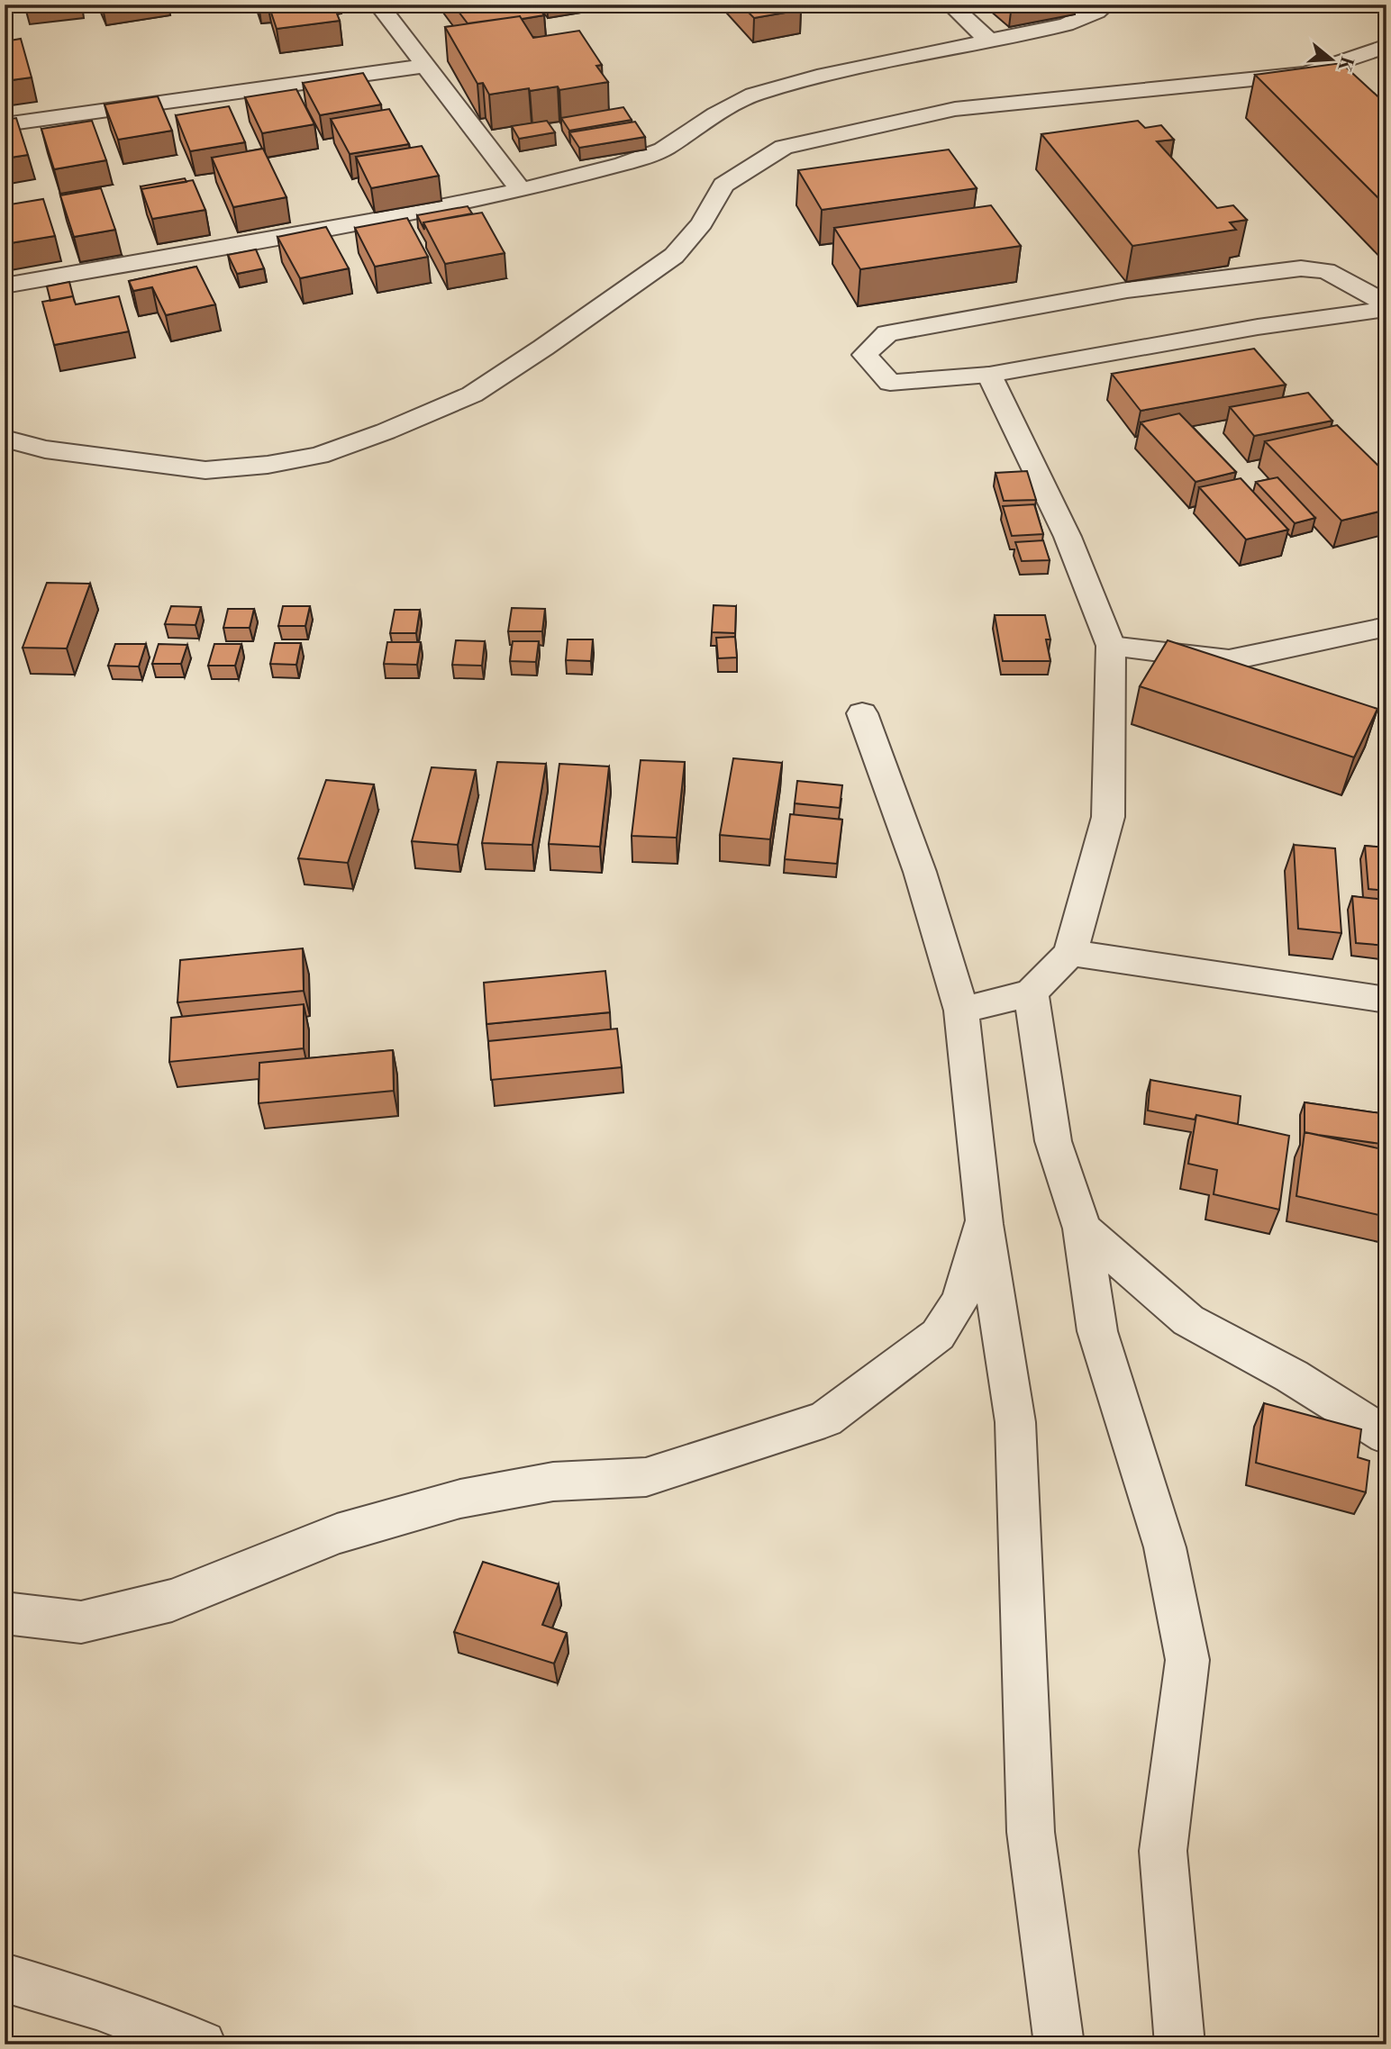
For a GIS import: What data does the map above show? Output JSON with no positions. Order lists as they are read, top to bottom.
{
  "north": "right"
}
